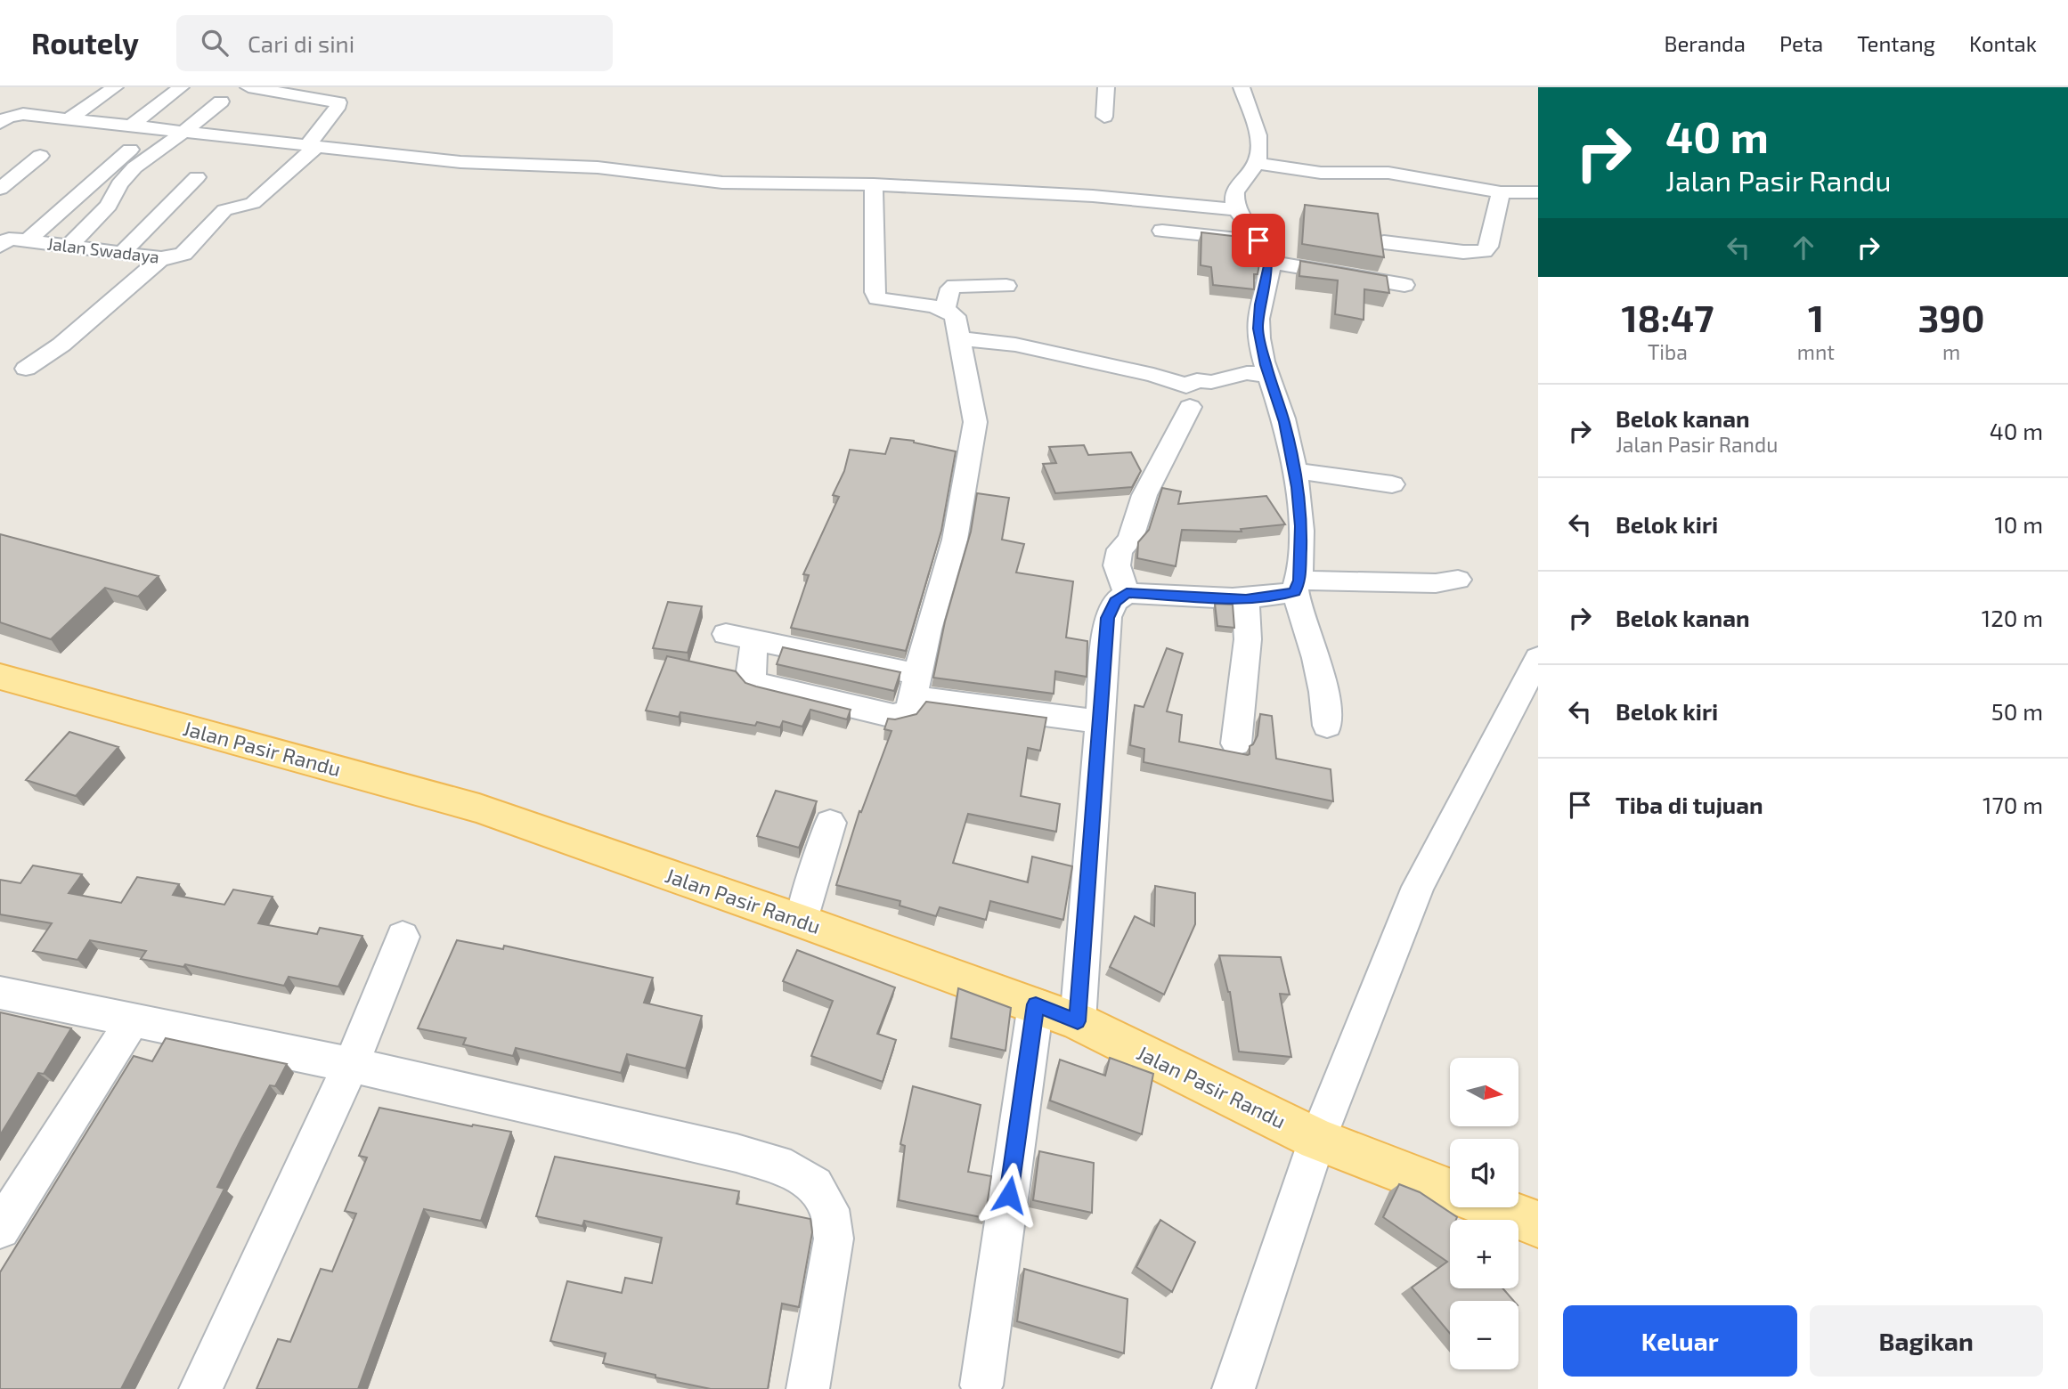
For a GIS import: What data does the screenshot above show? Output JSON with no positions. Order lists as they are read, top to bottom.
{
  "streets": {
    "main road": ["Jalan Pasir Randu"],
    "street": ["Jalan Swadaya"]
  },
  "north": "right",
  "page": {
    "header": "Routely",
    "search": "Cari di sini",
    "nav": [
      "Beranda",
      "Peta",
      "Tentang",
      "Kontak"
    ],
    "turn": ["40 m", "Jalan Pasir Randu"],
    "eta": [
      "18:47",
      "Tiba",
      "1",
      "mnt",
      "390",
      "m"
    ],
    "list": [
      {
        "name": "Belok kanan",
        "note": "Jalan Pasir Randu",
        "value": "40 m"
      },
      {
        "name": "Belok kiri",
        "value": "10 m"
      },
      {
        "name": "Belok kanan",
        "value": "120 m"
      },
      {
        "name": "Belok kiri",
        "value": "50 m"
      },
      {
        "name": "Tiba di tujuan",
        "value": "170 m"
      }
    ],
    "map_buttons": ["+", "−"],
    "buttons": ["Keluar", "Bagikan"]
  }
}
